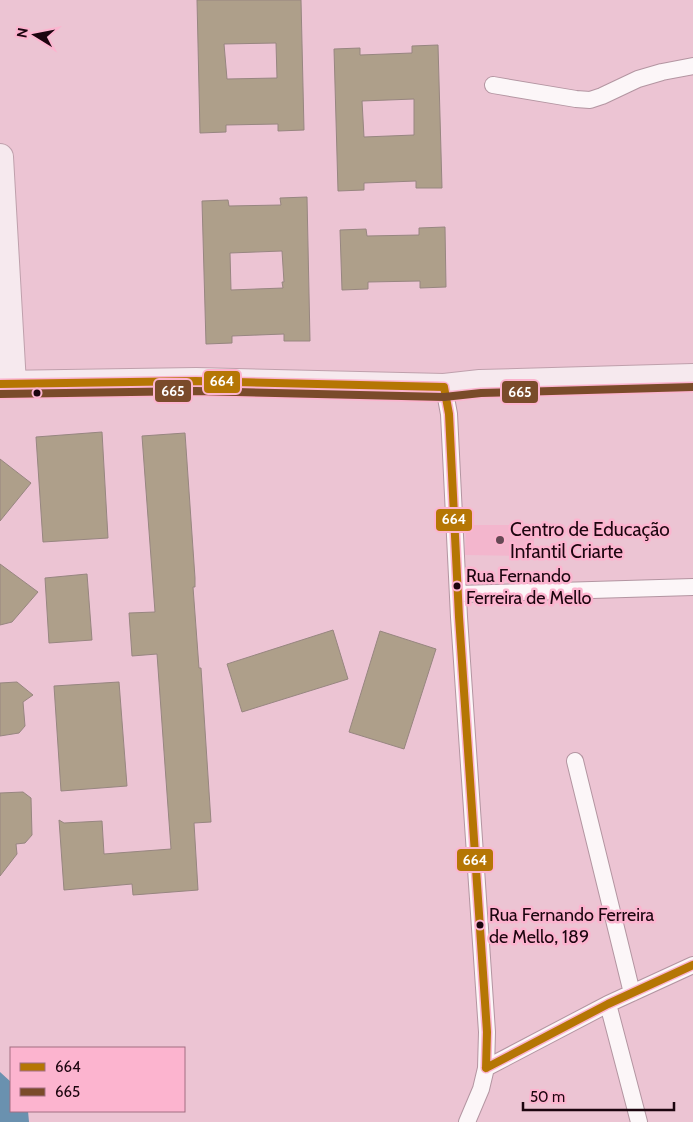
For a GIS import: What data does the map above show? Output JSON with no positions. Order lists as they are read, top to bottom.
{
  "places": ["Centro de Educação Infantil Criarte", "Rua Fernando Ferreira de Mello", "Rua Fernando Ferreira de Mello, 189"],
  "lines": ["transit line 664", "transit line 665"],
  "legend": ["664", "665"],
  "scale_bar": "50 m",
  "north": "left"
}
